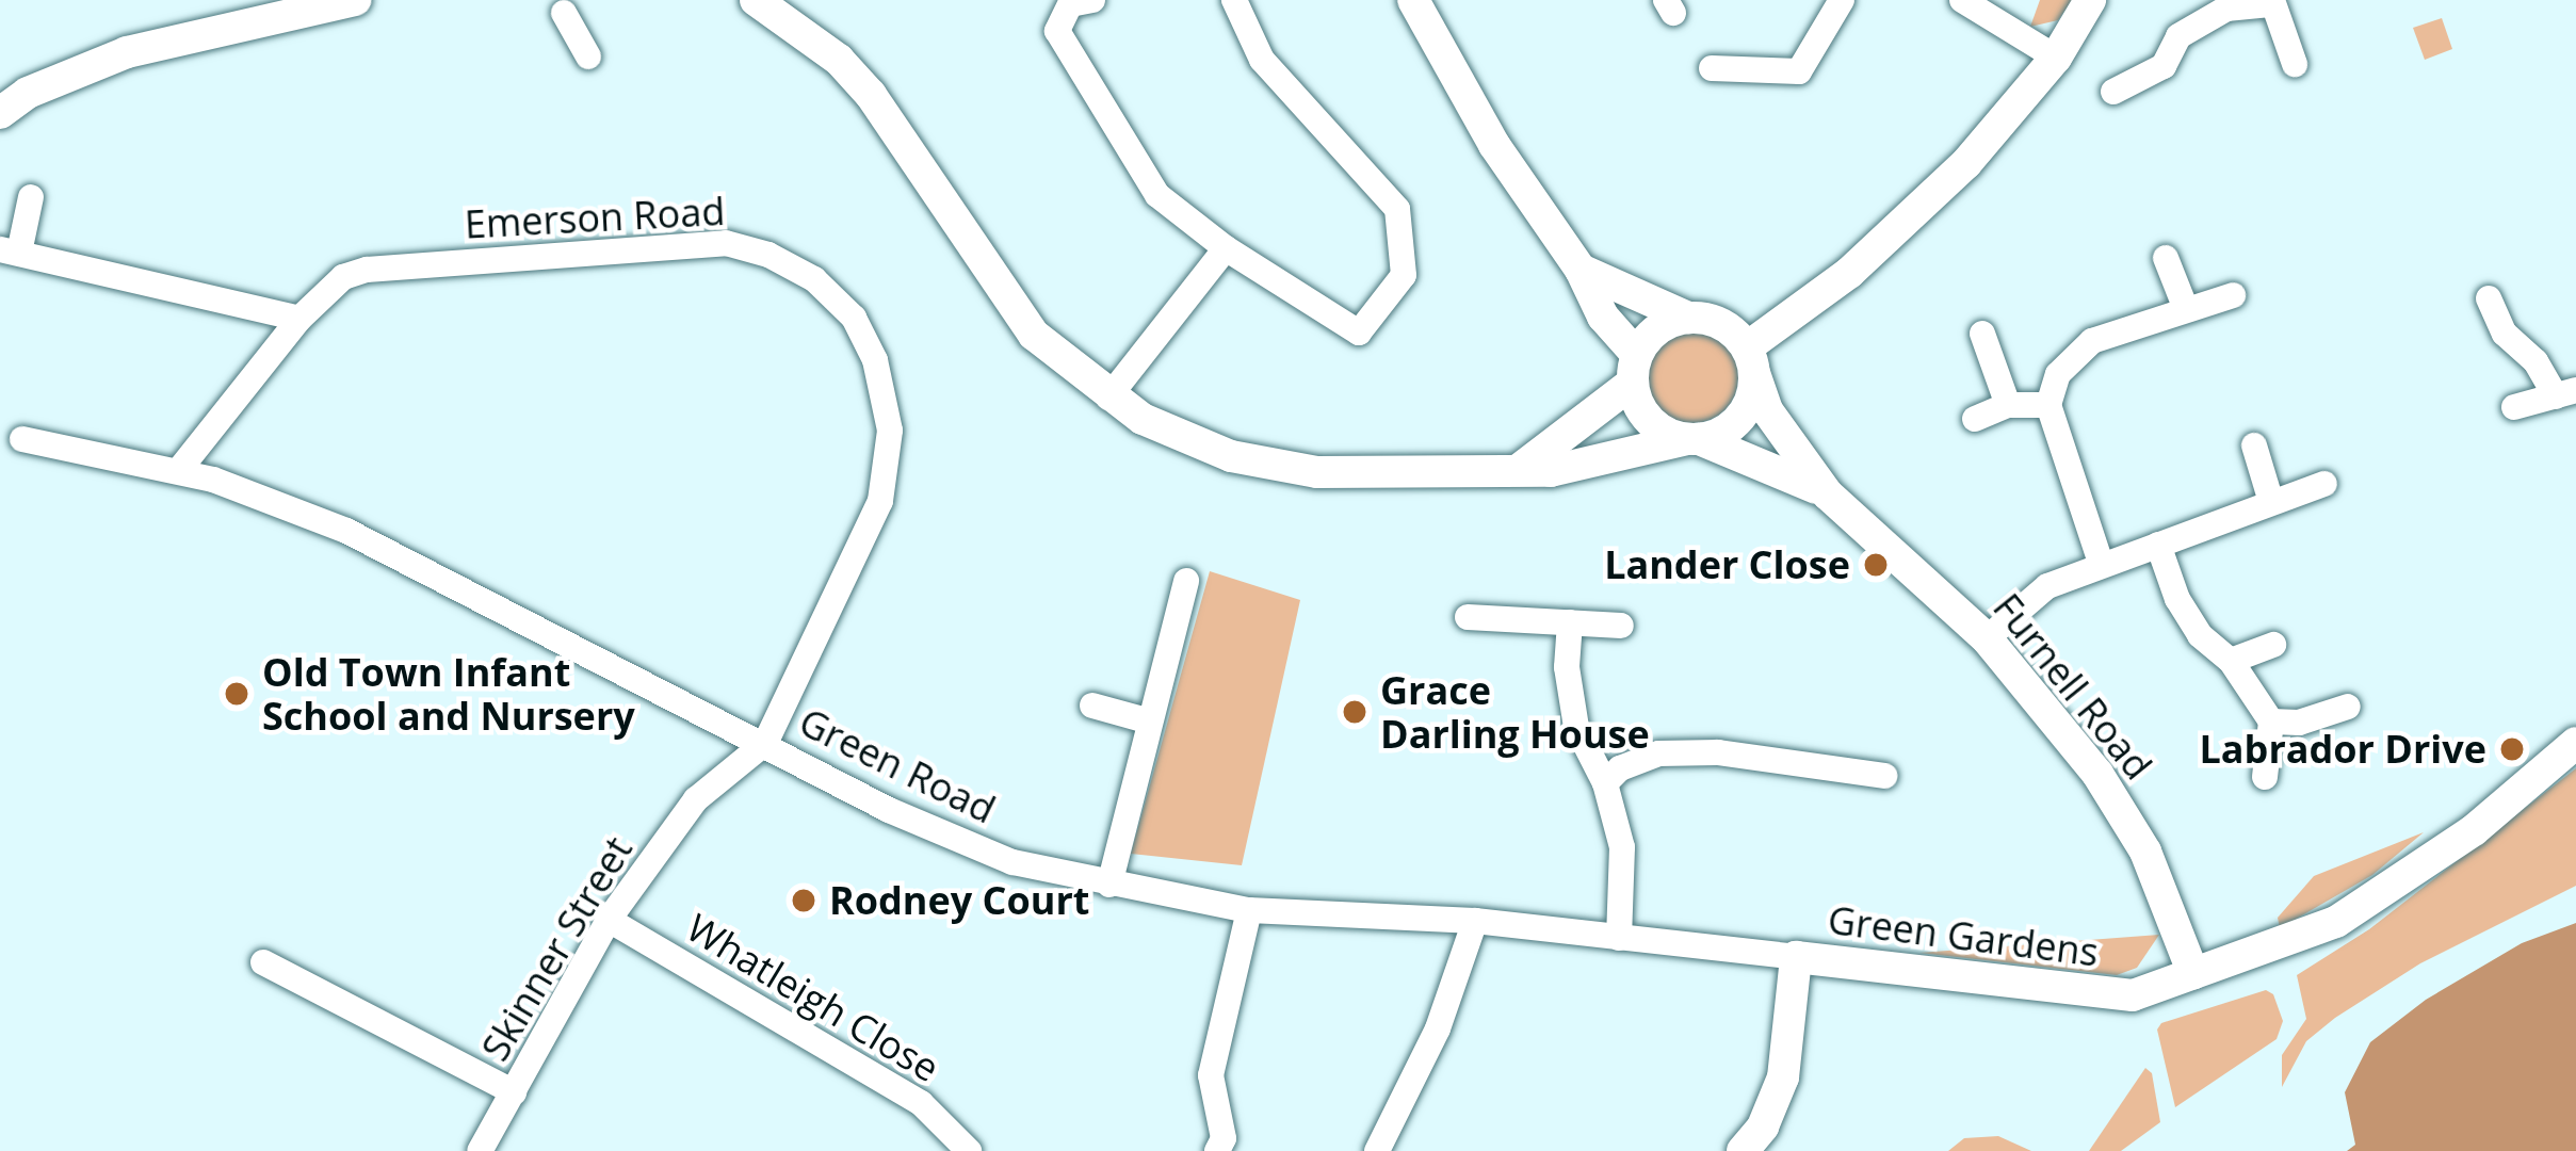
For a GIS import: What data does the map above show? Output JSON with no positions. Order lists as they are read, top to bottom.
{
  "streets": {
    "street": [
      "Emerson Road",
      "Furnell Road",
      "Green Road",
      "Green Gardens",
      "Skinner Street",
      "Whatleigh Close"
    ]
  },
  "crossings": [
    ["Emerson Road", "Green Road"],
    ["Emerson Road", "Skinner Street"],
    ["Furnell Road", "Green Gardens"],
    ["Green Road", "Green Gardens"],
    ["Green Road", "Skinner Street"],
    ["Skinner Street", "Whatleigh Close"]
  ],
  "places": [
    "Lander Close",
    "Old Town Infant School and Nursery",
    "Grace Darling House",
    "Labrador Drive",
    "Rodney Court"
  ]
}
